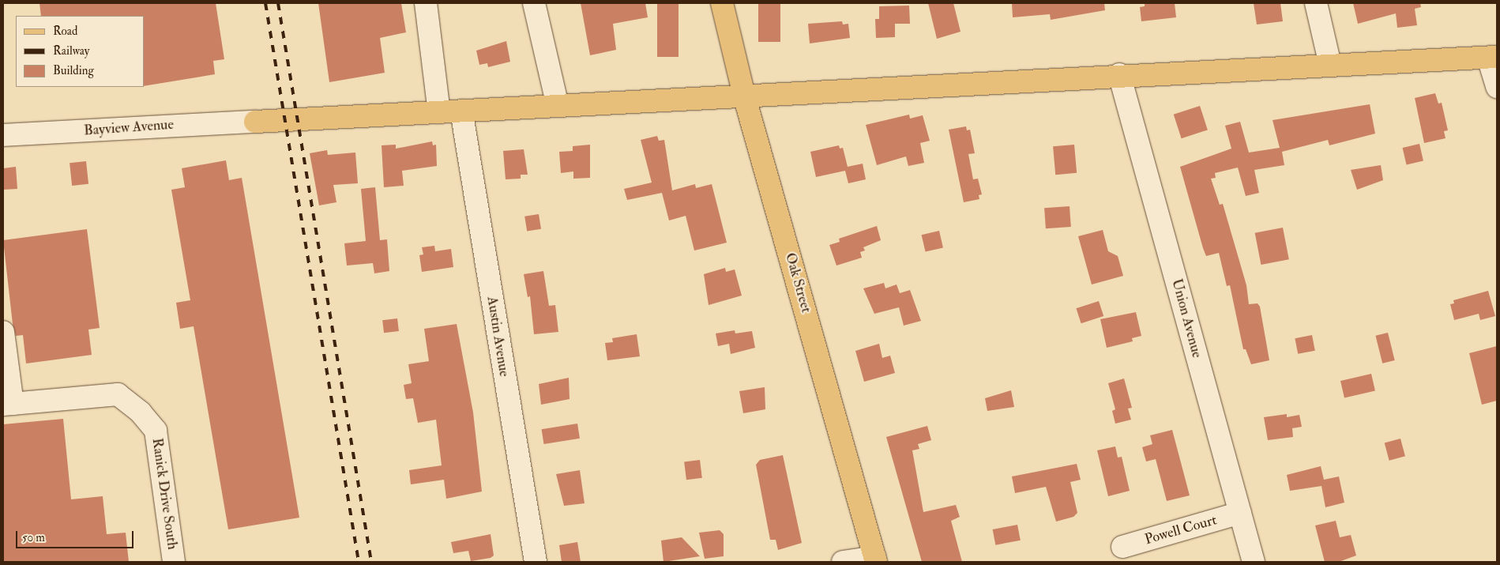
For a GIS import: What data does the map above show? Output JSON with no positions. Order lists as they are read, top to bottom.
{
  "streets": {
    "main road": ["Oak Street"],
    "street": [
      "Bayview Avenue",
      "Union Avenue",
      "Austin Avenue",
      "Ranick Drive South",
      "Powell Court"
    ]
  },
  "crossings": [
    ["Union Avenue", "Powell Court"]
  ],
  "legend": ["Road", "Railway", "Building"],
  "scale_bar": "50 m"
}
